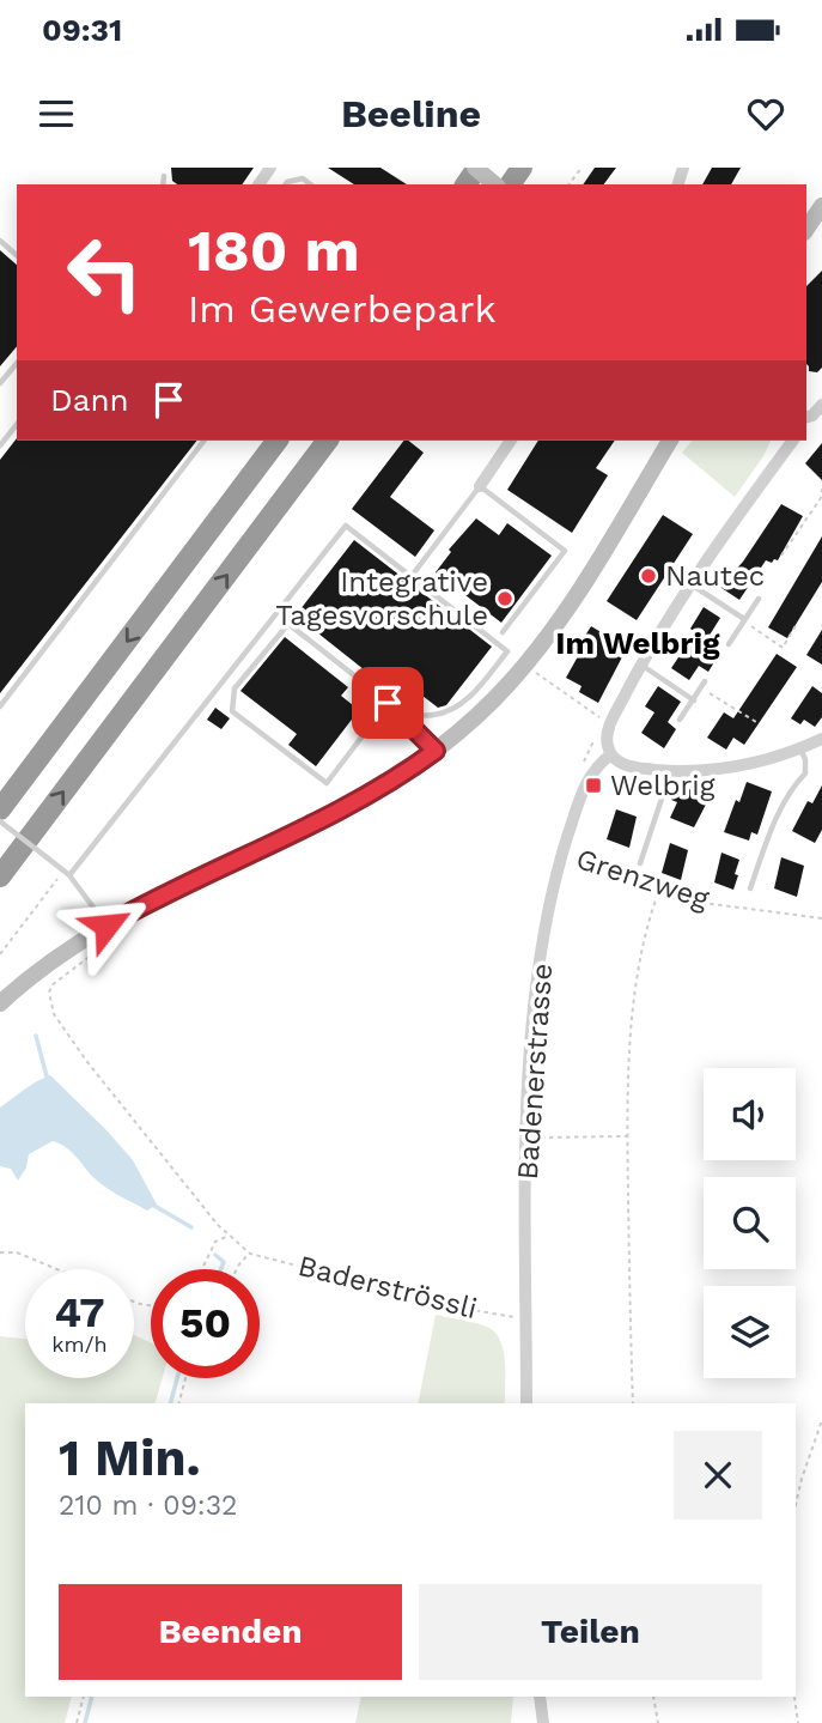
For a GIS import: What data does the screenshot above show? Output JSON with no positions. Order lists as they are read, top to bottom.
{
  "streets": {
    "street": ["Badenerstrasse"],
    "path": ["Grenzweg", "Baderströssli"]
  },
  "crossings": [
    ["Grenzweg", "Badenerstrasse"],
    ["Badenerstrasse", "Baderströssli"]
  ],
  "districts": ["Im Welbrig"],
  "places": {
    "other": ["Nautec", "Integrative Tagesvorschule"],
    "transit": ["Welbrig"]
  },
  "page": {
    "status": "09:31",
    "header": "Beeline",
    "turn": ["180 m", "Im Gewerbepark"],
    "then": "Dann",
    "speed": "47 km/h",
    "limit": "50",
    "heading": ["1 Min.", "210 m · 09:32"],
    "buttons": ["Beenden", "Teilen"]
  }
}
